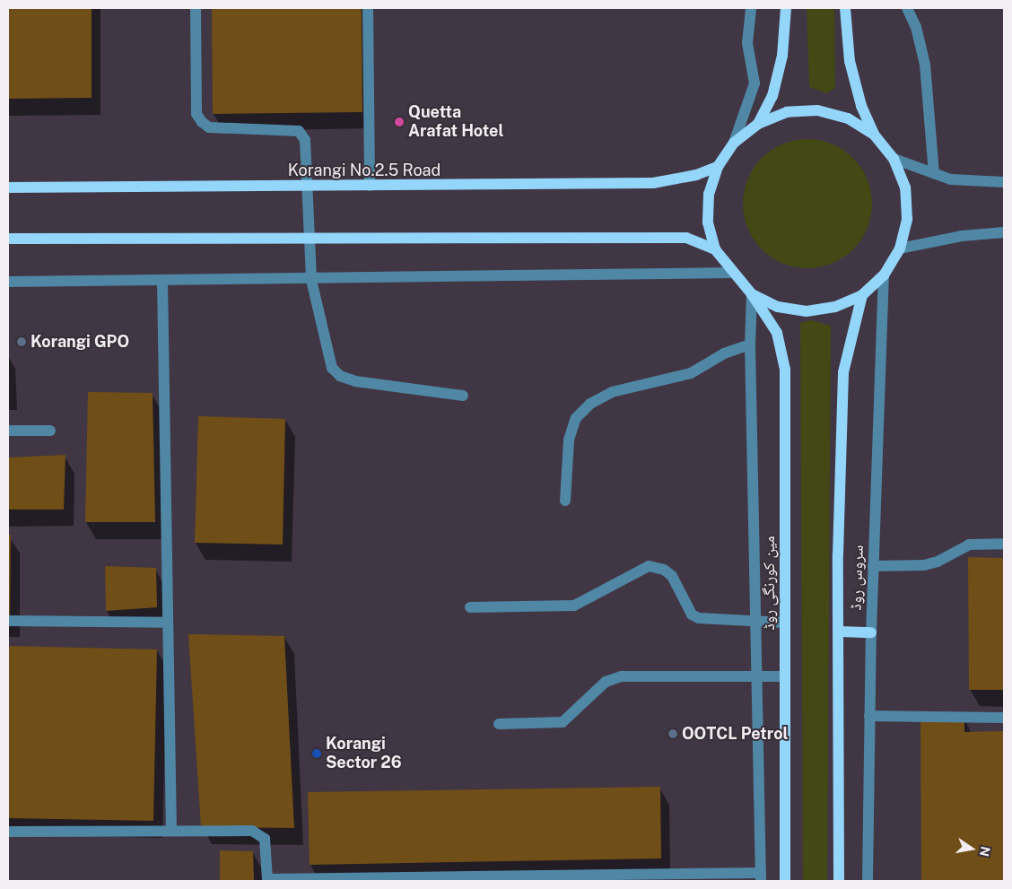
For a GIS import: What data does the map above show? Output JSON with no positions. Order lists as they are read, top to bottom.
{
  "streets": {
    "main road": ["Korangi No.2.5 Road", "مین کورنگی روڈ"],
    "street": ["سروس روڈ"]
  },
  "places": [
    "Quetta Arafat Hotel",
    "Korangi GPO",
    "OOTCL Petrol",
    "Korangi Sector 26"
  ],
  "north": "right"
}
